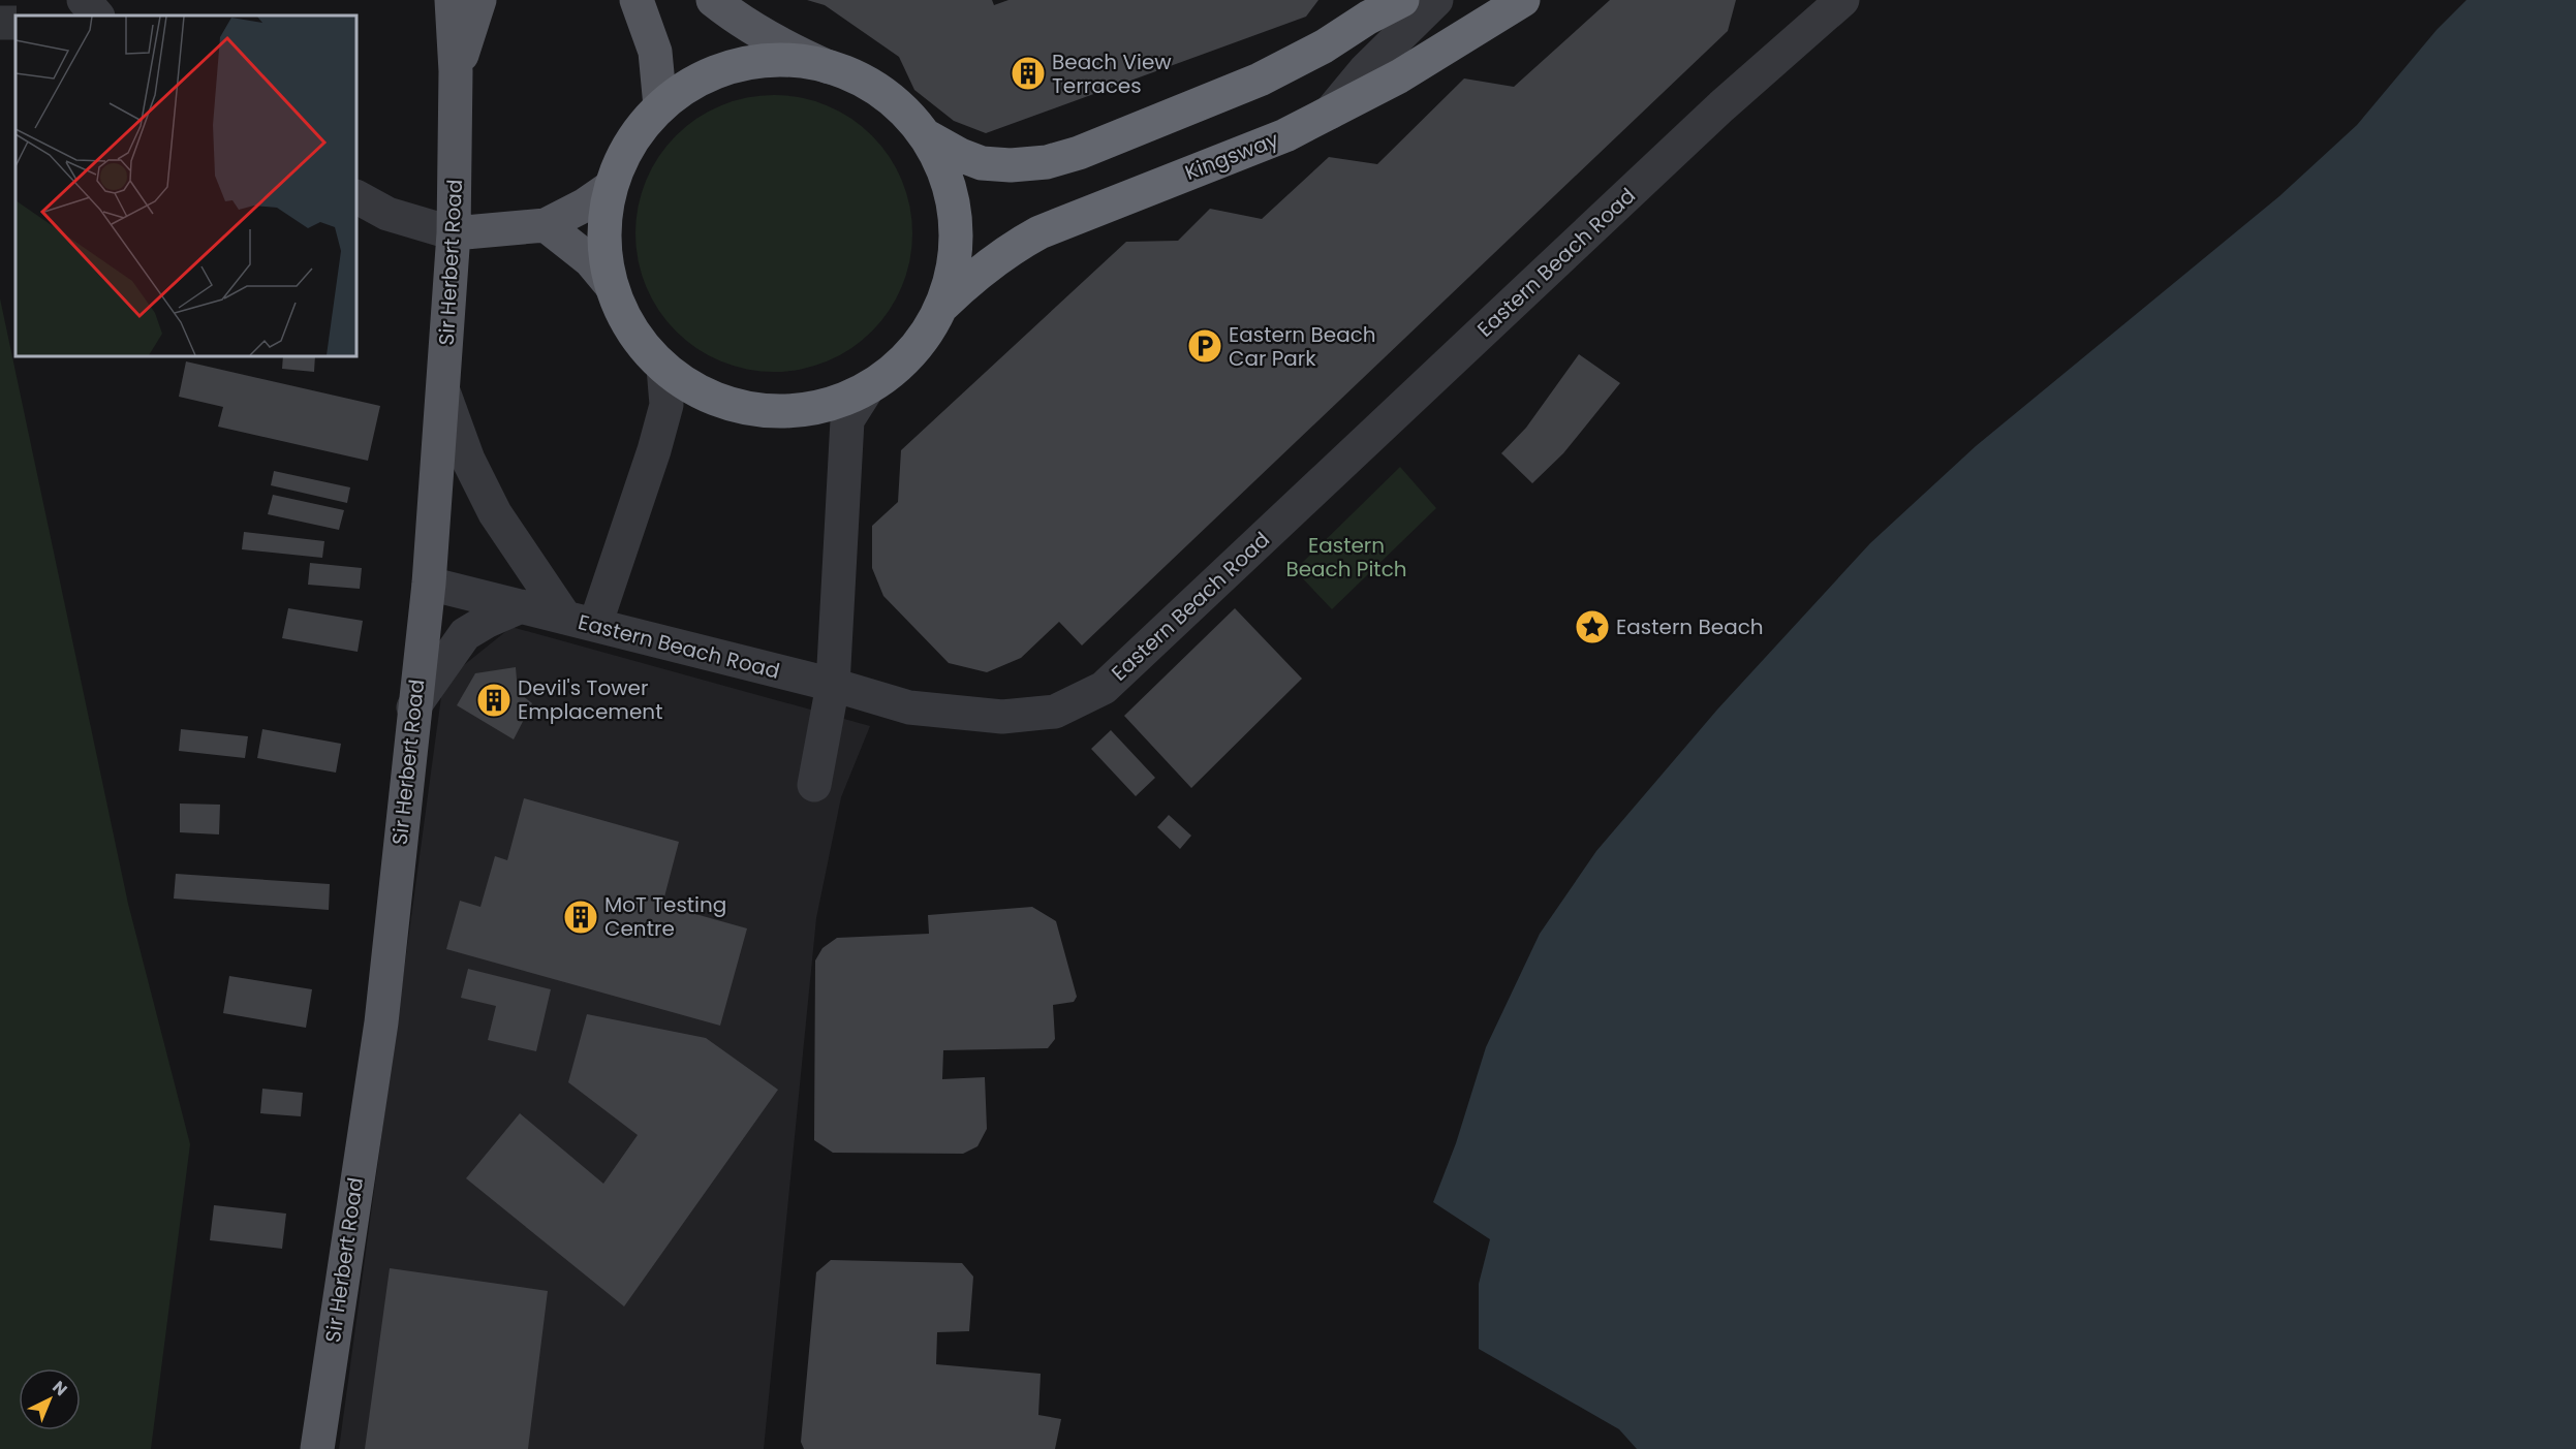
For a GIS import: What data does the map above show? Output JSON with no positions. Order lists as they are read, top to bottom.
{
  "streets": {
    "highway": ["Kingsway"],
    "main road": ["Sir Herbert Road"],
    "street": ["Eastern Beach Road"]
  },
  "crossings": [
    ["Sir Herbert Road", "Eastern Beach Road"]
  ],
  "parks": ["Eastern Beach Pitch"],
  "places": {
    "building": ["Beach View Terraces", "Devil's Tower Emplacement", "MoT Testing Centre"],
    "parking": ["Eastern Beach Car Park"],
    "place": ["Eastern Beach"]
  },
  "north": "top right"
}
